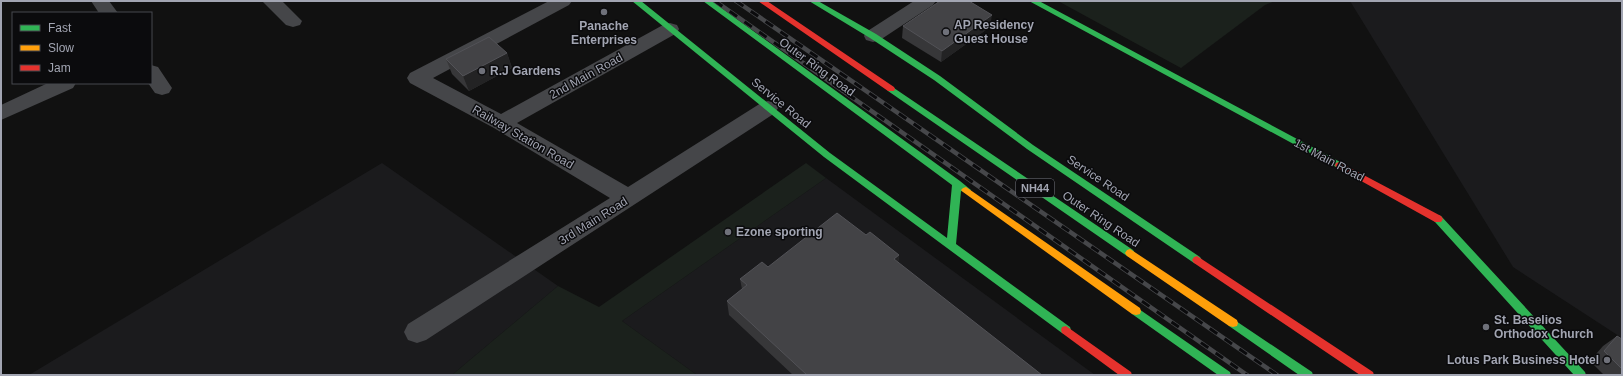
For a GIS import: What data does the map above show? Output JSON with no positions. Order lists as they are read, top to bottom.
{
  "streets": {
    "main road": [
      "Outer Ring Road",
      "Service Road",
      "1st Main Road",
      "NH44"
    ],
    "street": ["2nd Main Road", "Railway Station Road", "3rd Main Road"]
  },
  "crossings": [
    ["2nd Main Road", "Service Road"],
    ["2nd Main Road", "Railway Station Road"],
    ["Service Road", "3rd Main Road"],
    ["Railway Station Road", "3rd Main Road"]
  ],
  "places": [
    "Panache Enterprises",
    "AP Residency Guest House",
    "R.J Gardens",
    "Ezone sporting",
    "St. Baselios Orthodox Church",
    "Lotus Park Business Hotel"
  ],
  "legend": ["Fast", "Slow", "Jam"]
}
